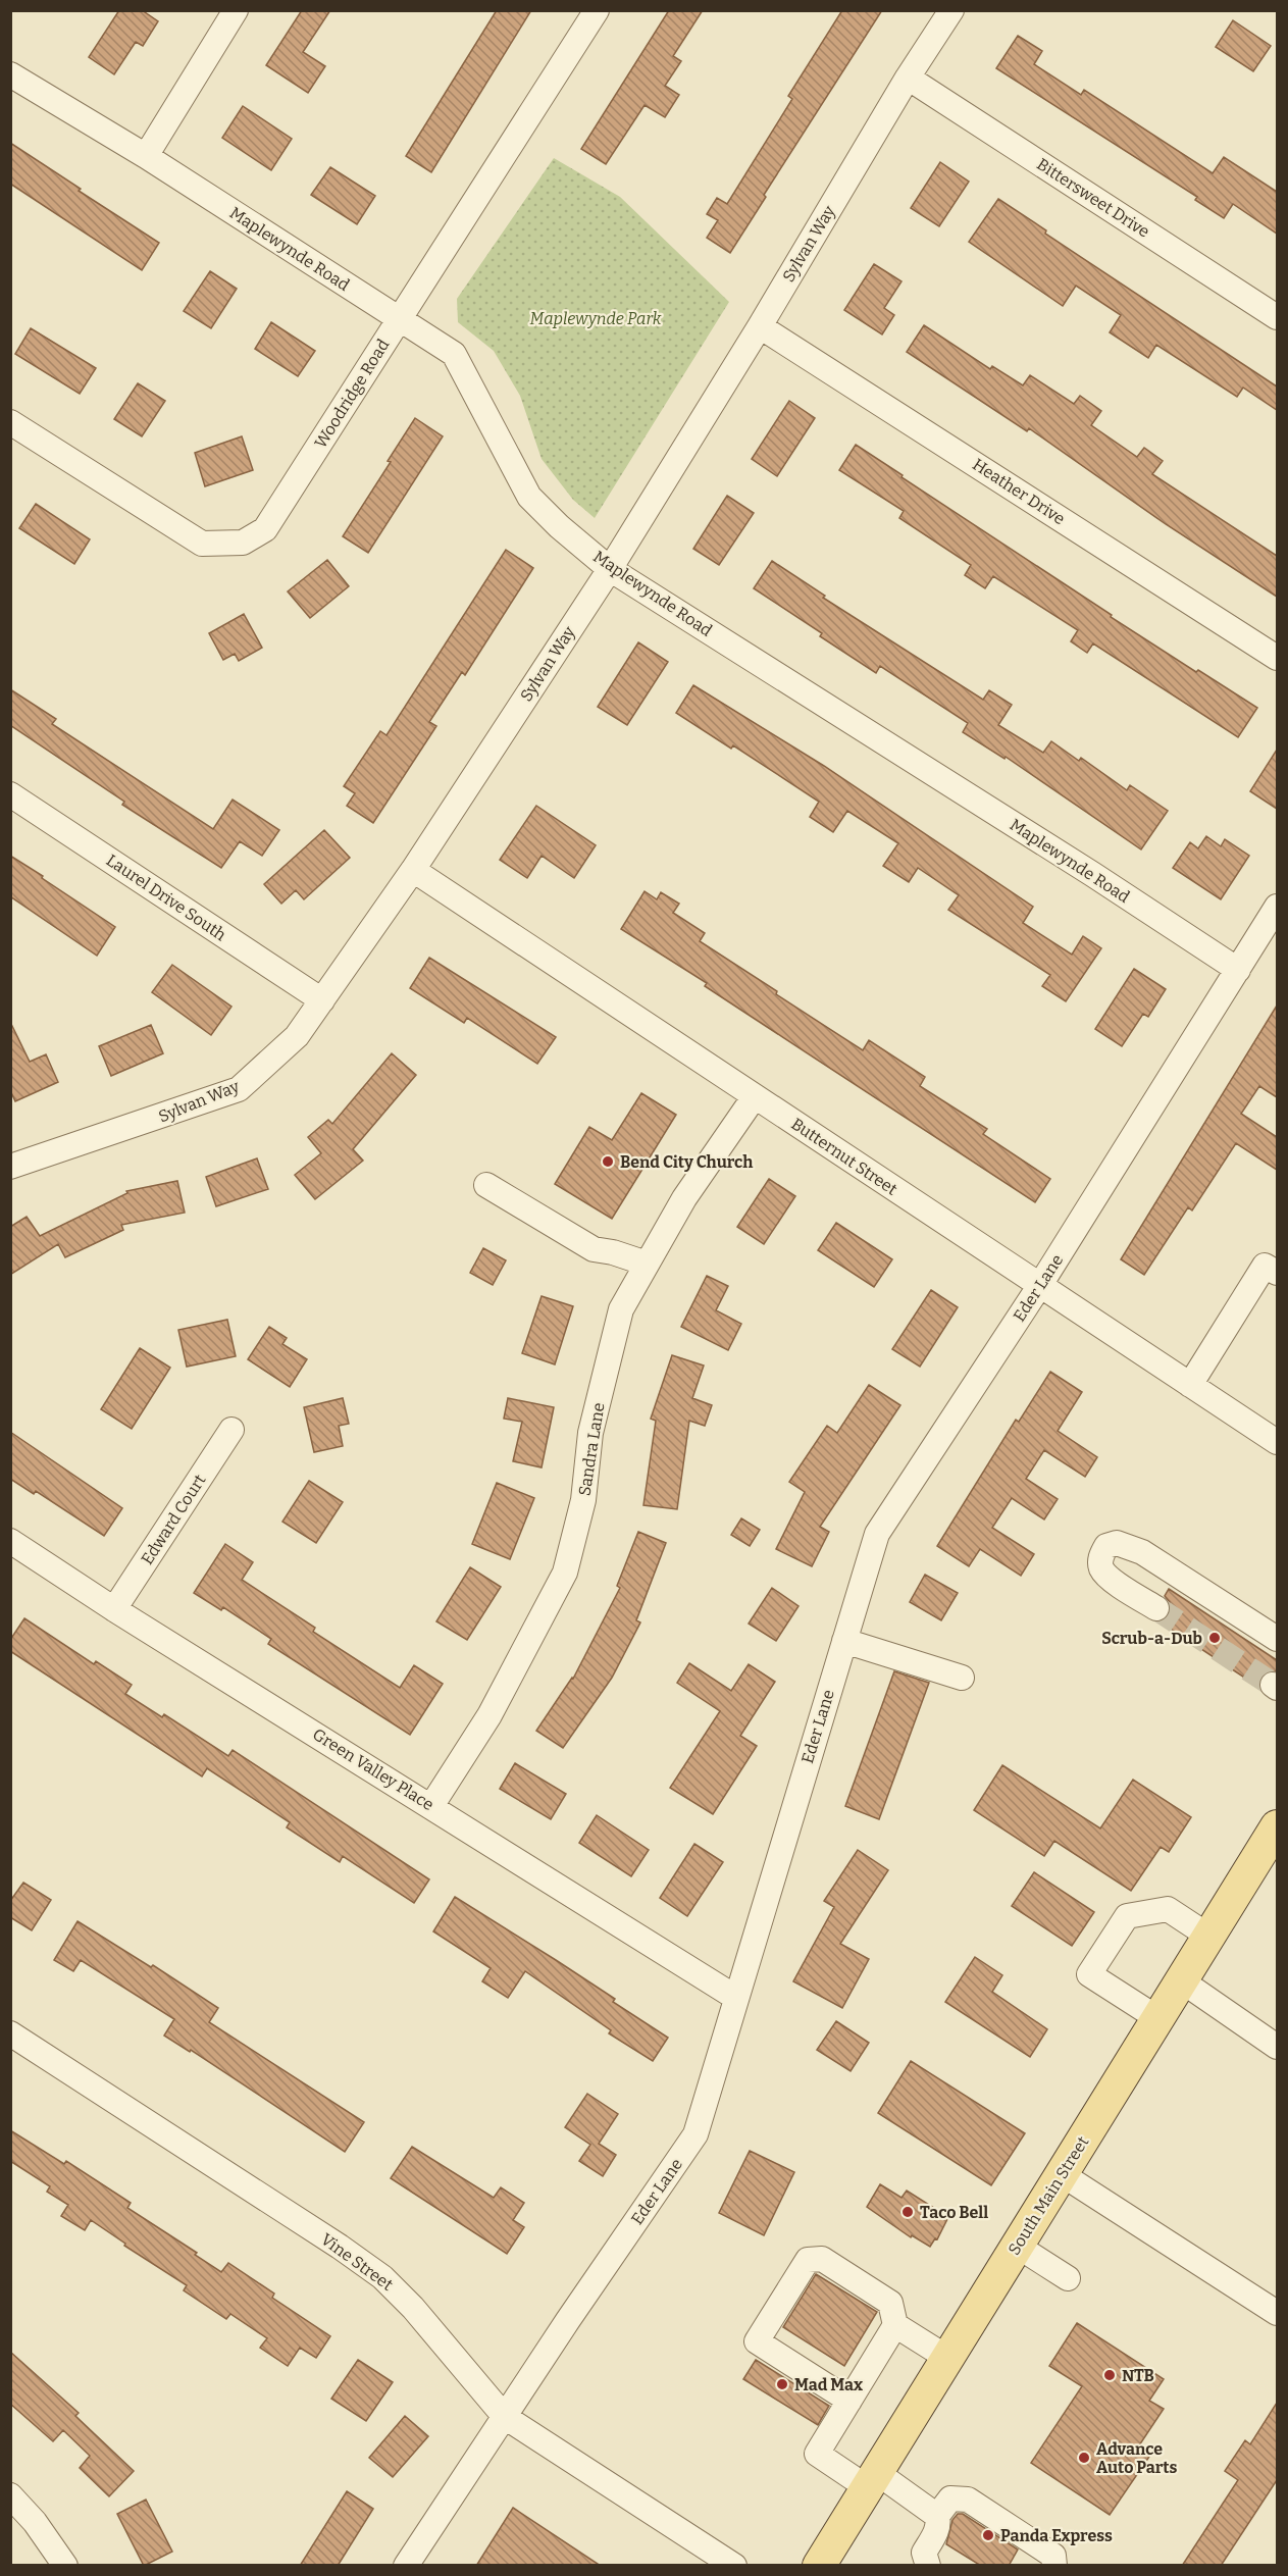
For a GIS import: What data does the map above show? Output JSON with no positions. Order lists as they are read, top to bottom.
{
  "streets": {
    "main road": ["South Main Street"],
    "street": [
      "Bittersweet Drive",
      "Sylvan Way",
      "Maplewynde Road",
      "Woodridge Road",
      "Heather Drive",
      "Laurel Drive South",
      "Butternut Street",
      "Eder Lane",
      "Sandra Lane",
      "Edward Court",
      "Green Valley Place",
      "Vine Street"
    ]
  },
  "crossings": [
    ["Bittersweet Drive", "Sylvan Way"],
    ["Sylvan Way", "Maplewynde Road"],
    ["Sylvan Way", "Heather Drive"],
    ["Sylvan Way", "Laurel Drive South"],
    ["Sylvan Way", "Butternut Street"],
    ["Maplewynde Road", "Woodridge Road"],
    ["Maplewynde Road", "Eder Lane"],
    ["Butternut Street", "Eder Lane"],
    ["Butternut Street", "Sandra Lane"],
    ["Eder Lane", "Green Valley Place"],
    ["Eder Lane", "Vine Street"],
    ["Sandra Lane", "Green Valley Place"],
    ["Edward Court", "Green Valley Place"]
  ],
  "parks": ["Maplewynde Park"],
  "places": [
    "Bend City Church",
    "Scrub-a-Dub",
    "Taco Bell",
    "NTB",
    "Mad Max",
    "Advance Auto Parts",
    "Panda Express"
  ]
}
